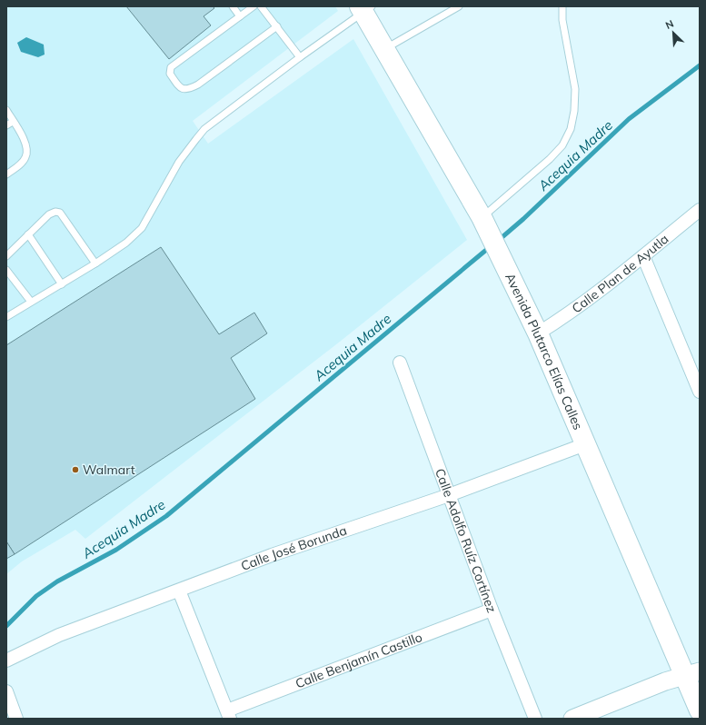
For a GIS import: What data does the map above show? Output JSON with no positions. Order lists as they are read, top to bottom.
{
  "streets": {
    "main road": ["Avenida Plutarco Elías Calles"],
    "street": [
      "Calle Plan de Ayutla",
      "Calle Adolfo Ruíz Cortínez",
      "Calle José Borunda",
      "Calle Benjamín Castillo"
    ]
  },
  "crossings": [
    ["Calle Plan de Ayutla", "Avenida Plutarco Elías Calles"],
    ["Avenida Plutarco Elías Calles", "Calle José Borunda"],
    ["Calle Adolfo Ruíz Cortínez", "Calle José Borunda"],
    ["Calle Adolfo Ruíz Cortínez", "Calle Benjamín Castillo"]
  ],
  "water": ["Acequia Madre"],
  "places": ["Walmart"],
  "north": "top left"
}
